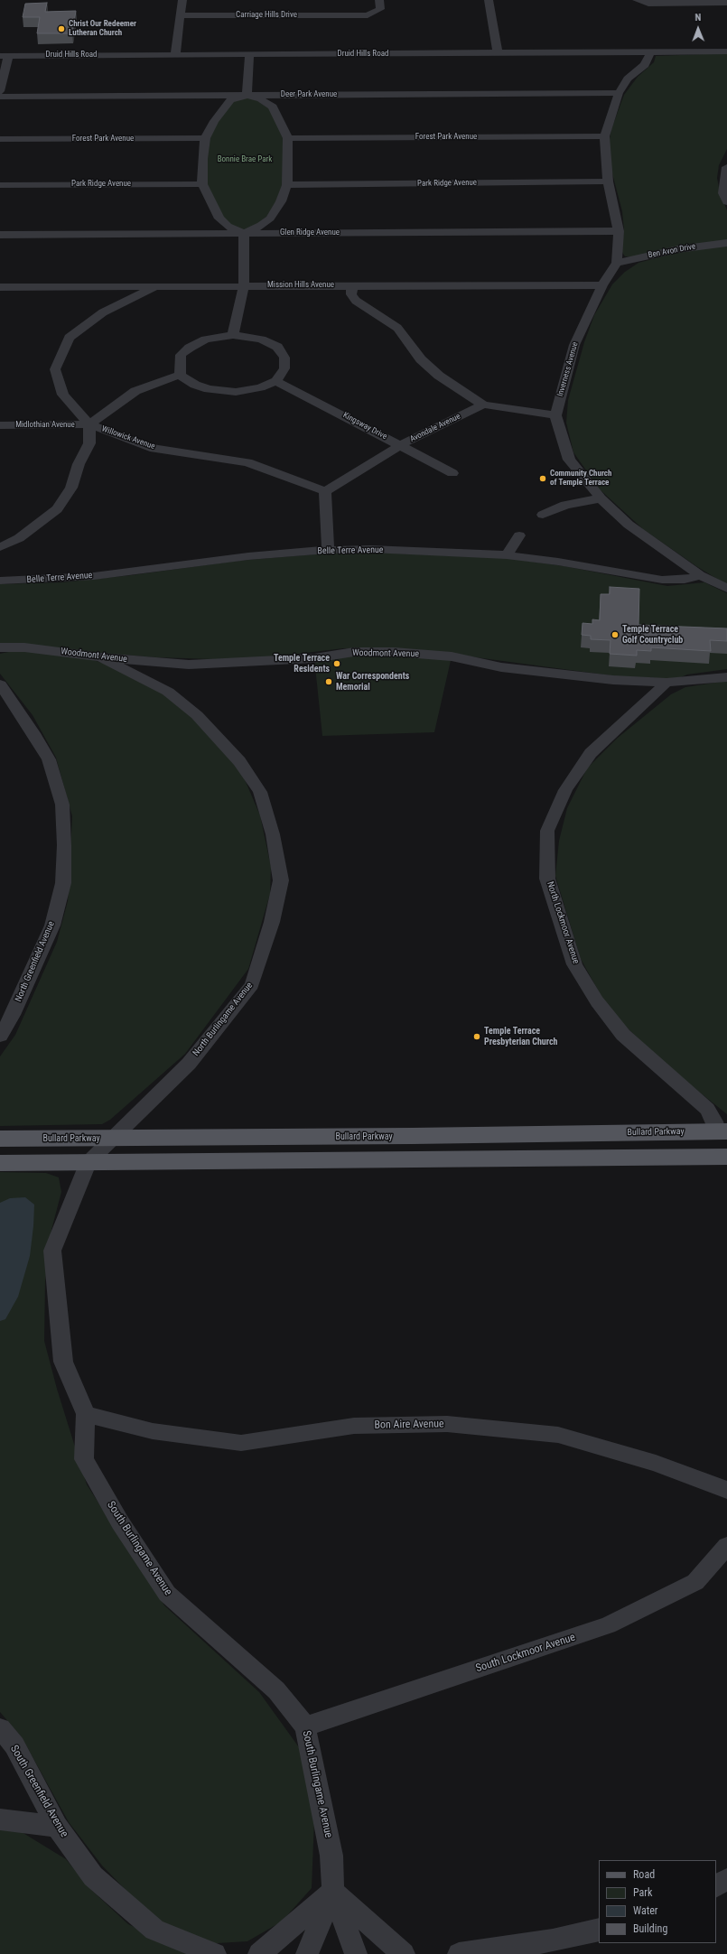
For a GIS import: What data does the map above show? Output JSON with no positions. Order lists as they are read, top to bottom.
{
  "streets": {
    "main road": ["Bullard Parkway"],
    "street": [
      "Carriage Hills Drive",
      "Druid Hills Road",
      "Deer Park Avenue",
      "Forest Park Avenue",
      "Park Ridge Avenue",
      "Glen Ridge Avenue",
      "Ben Avon Drive",
      "Mission Hills Avenue",
      "Inverness Avenue",
      "Midlothian Avenue",
      "Kingsway Drive",
      "Avondale Avenue",
      "Willowick Avenue",
      "Belle Terre Avenue",
      "Woodmont Avenue",
      "North Lockmoor Avenue",
      "North Greenfield Avenue",
      "North Burlingame Avenue",
      "Bon Aire Avenue",
      "South Burlingame Avenue",
      "South Lockmoor Avenue",
      "South Greenfield Avenue"
    ]
  },
  "crossings": [
    ["Deer Park Avenue", "Forest Park Avenue"],
    ["Deer Park Avenue", "Park Ridge Avenue"],
    ["Deer Park Avenue", "Glen Ridge Avenue"],
    ["Forest Park Avenue", "Park Ridge Avenue"],
    ["Forest Park Avenue", "Glen Ridge Avenue"],
    ["Park Ridge Avenue", "Glen Ridge Avenue"],
    ["Ben Avon Drive", "Inverness Avenue"],
    ["Mission Hills Avenue", "Inverness Avenue"],
    ["Mission Hills Avenue", "Willowick Avenue"],
    ["Midlothian Avenue", "Willowick Avenue"],
    ["Kingsway Drive", "Avondale Avenue"],
    ["Avondale Avenue", "Willowick Avenue"],
    ["Woodmont Avenue", "North Lockmoor Avenue"],
    ["Woodmont Avenue", "North Burlingame Avenue"],
    ["North Lockmoor Avenue", "Bullard Parkway"],
    ["North Burlingame Avenue", "Bullard Parkway"],
    ["North Burlingame Avenue", "South Burlingame Avenue"],
    ["Bon Aire Avenue", "South Burlingame Avenue"],
    ["South Burlingame Avenue", "South Lockmoor Avenue"]
  ],
  "parks": ["Bonnie Brae Park"],
  "places": [
    "Christ Our Redeemer Lutheran Church",
    "Community Church of Temple Terrace",
    "Temple Terrace Golf Countryclub",
    "Temple Terrace Residents",
    "War Correspondents Memorial",
    "Temple Terrace Presbyterian Church"
  ],
  "legend": [
    "Road",
    "Park",
    "Water",
    "Building"
  ],
  "north": "top"
}
